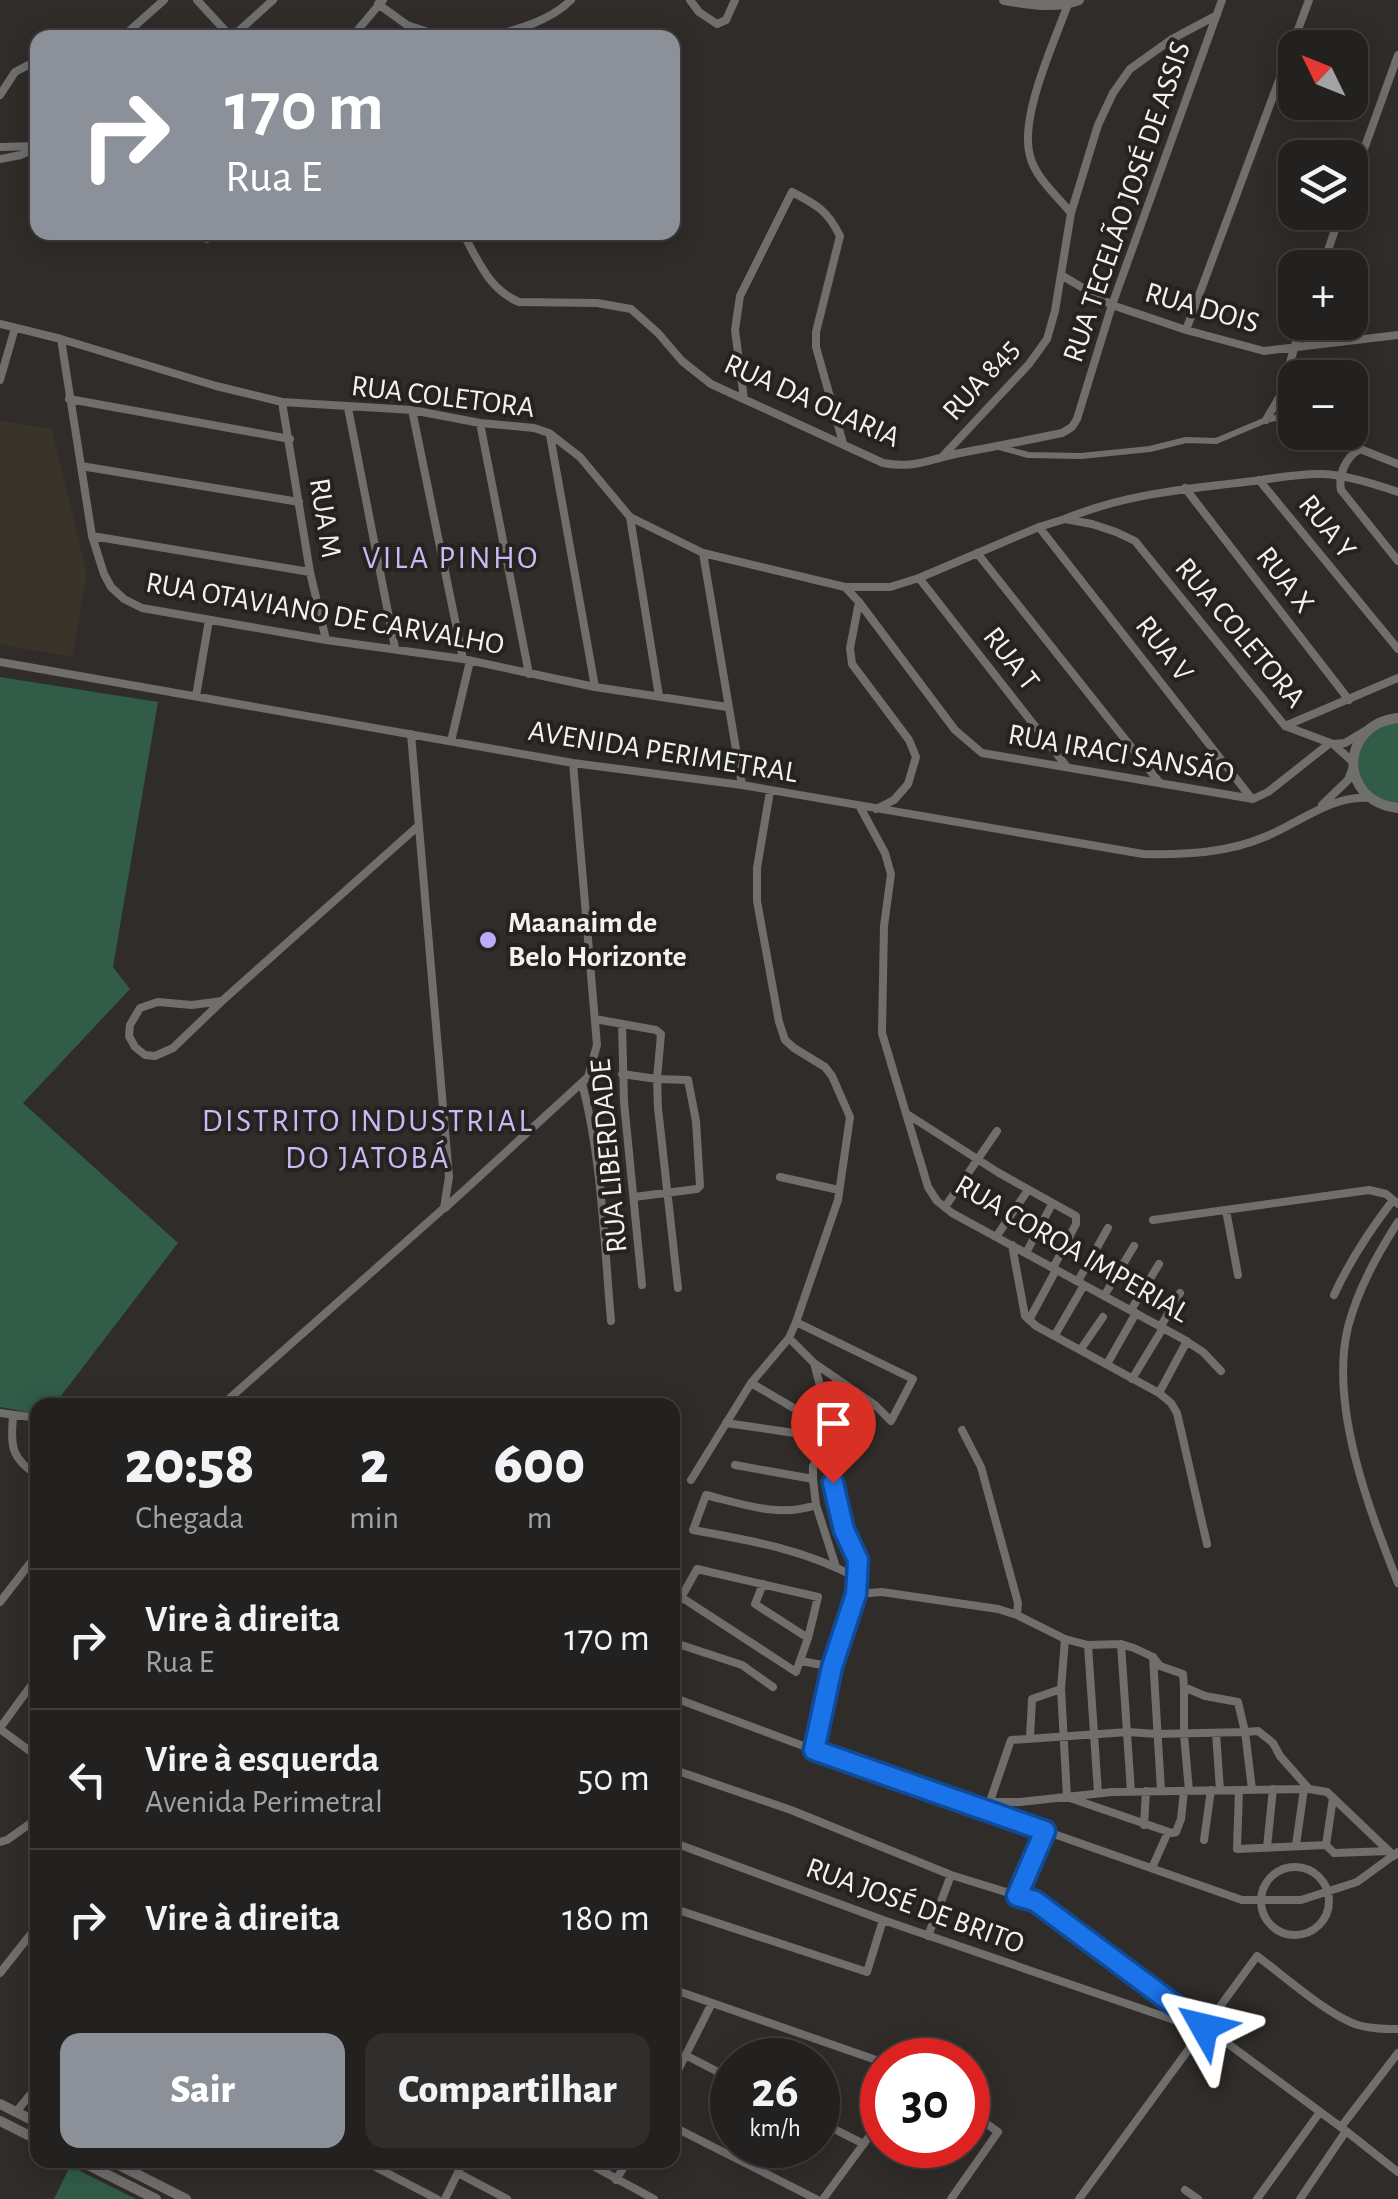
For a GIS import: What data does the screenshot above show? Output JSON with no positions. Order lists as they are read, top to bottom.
{
  "streets": {
    "street": [
      "RUA TECELÃO JOSÉ DE ASSIS",
      "RUA DOIS",
      "RUA 845",
      "RUA COLETORA",
      "RUA DA OLARIA",
      "RUA M",
      "RUA Y",
      "RUA X",
      "RUA OTAVIANO DE CARVALHO",
      "RUA V",
      "RUA T",
      "AVENIDA PERIMETRAL",
      "RUA IRACI SANSÃO",
      "RUA LIBERDADE",
      "RUA COROA IMPERIAL",
      "RUA JOSÉ DE BRITO"
    ]
  },
  "crossings": [
    ["RUA TECELÃO JOSÉ DE ASSIS", "RUA DOIS"],
    ["RUA TECELÃO JOSÉ DE ASSIS", "RUA 845"],
    ["RUA TECELÃO JOSÉ DE ASSIS", "RUA DA OLARIA"],
    ["RUA DOIS", "RUA 845"],
    ["RUA 845", "RUA DA OLARIA"],
    ["RUA COLETORA", "RUA M"],
    ["RUA COLETORA", "RUA OTAVIANO DE CARVALHO"],
    ["RUA COLETORA", "RUA V"],
    ["RUA COLETORA", "RUA T"],
    ["RUA COLETORA", "AVENIDA PERIMETRAL"],
    ["RUA COLETORA", "RUA IRACI SANSÃO"],
    ["RUA M", "RUA OTAVIANO DE CARVALHO"],
    ["RUA V", "RUA IRACI SANSÃO"],
    ["RUA T", "RUA IRACI SANSÃO"],
    ["AVENIDA PERIMETRAL", "RUA COROA IMPERIAL"]
  ],
  "districts": ["VILA PINHO", "DISTRITO INDUSTRIAL DO JATOBÁ"],
  "places": ["Maanaim de Belo Horizonte"],
  "north": "top left",
  "page": {
    "map_buttons": ["+", "−"],
    "turn": ["170 m", "Rua E"],
    "eta": [
      "20:58",
      "Chegada",
      "2",
      "min",
      "600",
      "m"
    ],
    "list": [
      {
        "name": "Vire à direita",
        "note": "Rua E",
        "value": "170 m"
      },
      {
        "name": "Vire à esquerda",
        "note": "Avenida Perimetral",
        "value": "50 m"
      },
      {
        "name": "Vire à direita",
        "value": "180 m"
      }
    ],
    "buttons": ["Sair", "Compartilhar"],
    "speed": "26 km/h",
    "limit": "30"
  }
}
